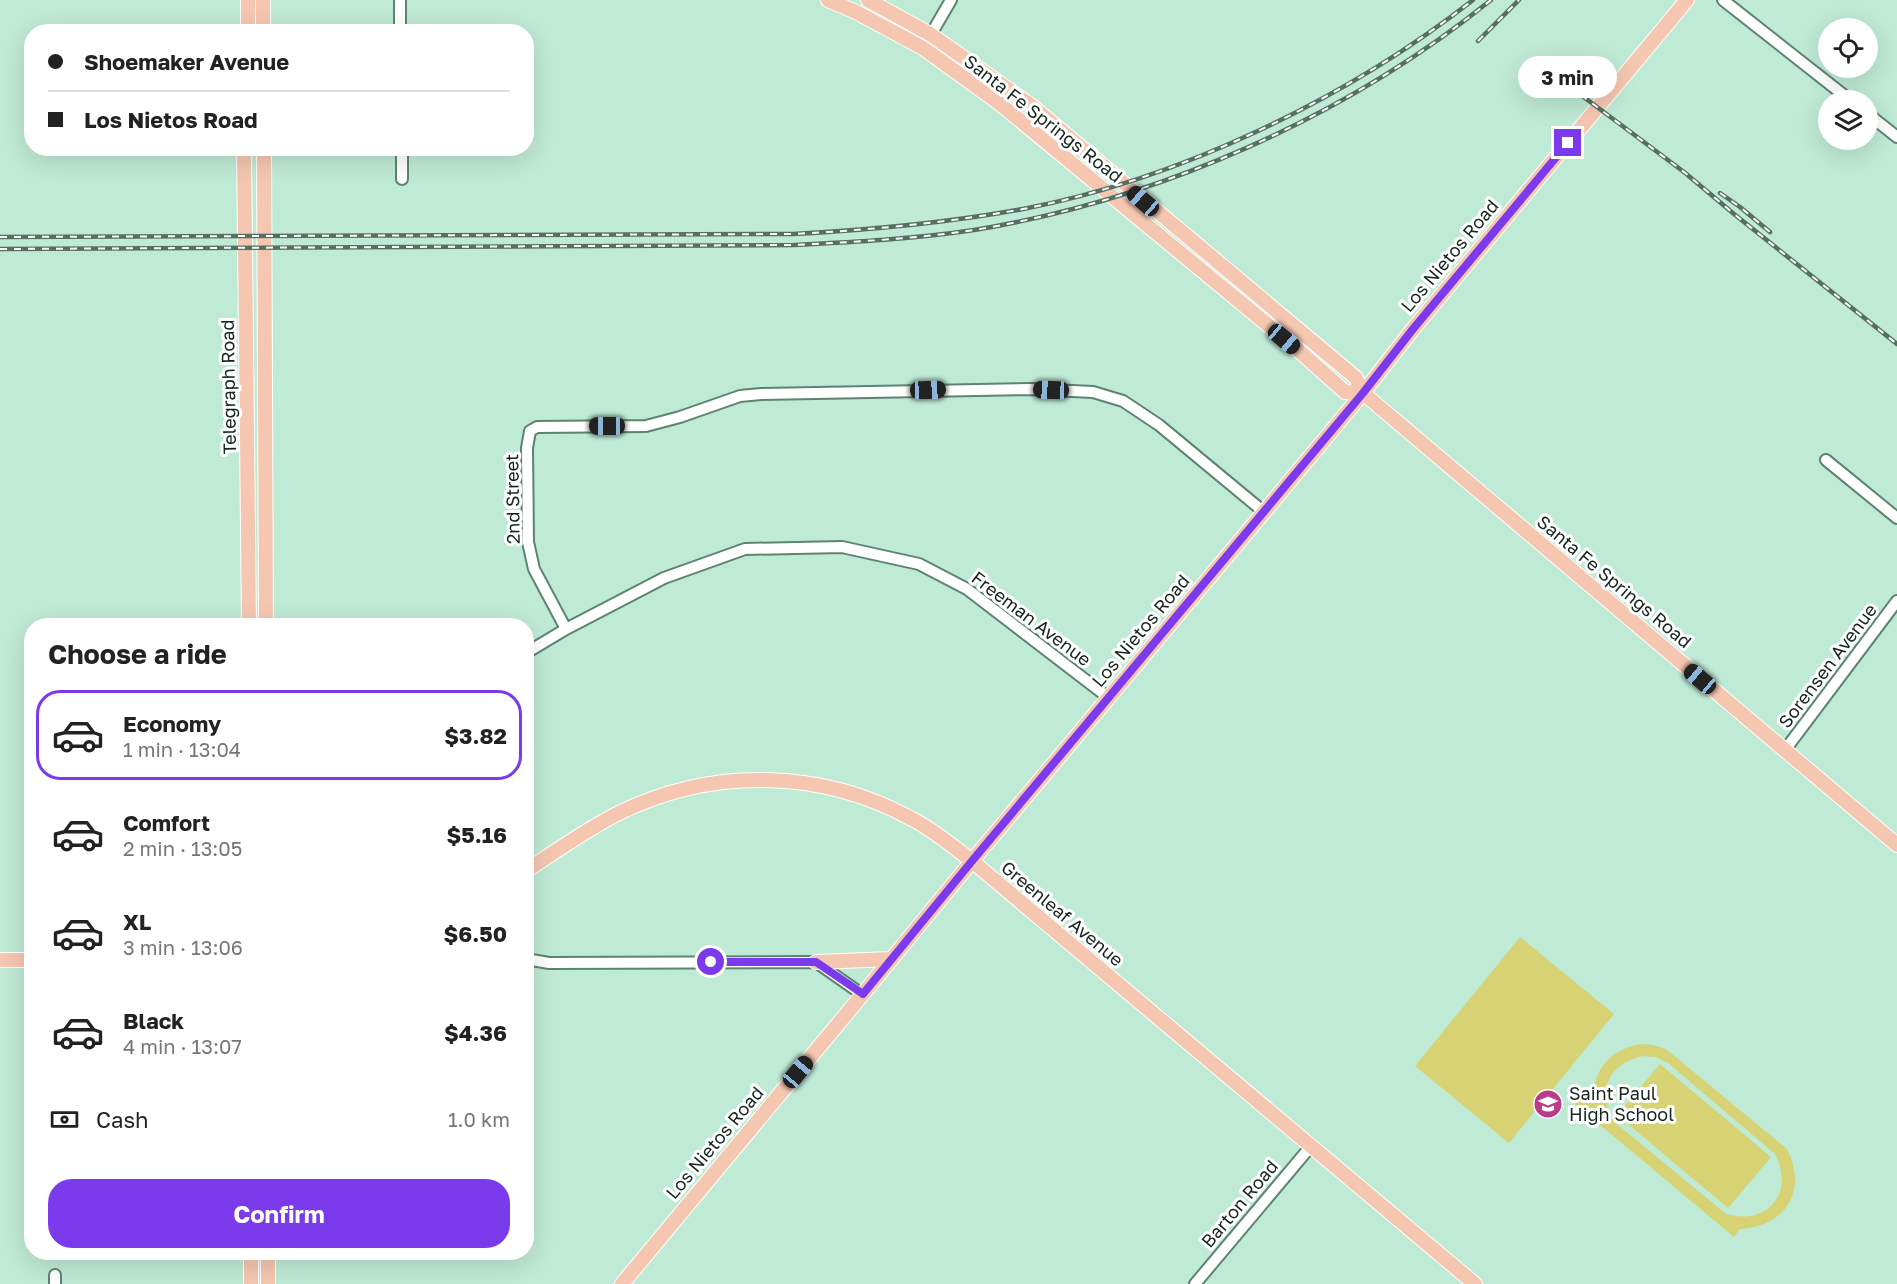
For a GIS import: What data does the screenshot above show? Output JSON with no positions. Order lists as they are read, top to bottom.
{
  "streets": {
    "main road": [
      "Santa Fe Springs Road",
      "Los Nietos Road",
      "Telegraph Road",
      "Greenleaf Avenue"
    ],
    "street": [
      "2nd Street",
      "Freeman Avenue",
      "Sorensen Avenue",
      "Barton Road"
    ]
  },
  "crossings": [
    ["Santa Fe Springs Road", "Los Nietos Road"],
    ["Santa Fe Springs Road", "Sorensen Avenue"],
    ["Los Nietos Road", "2nd Street"],
    ["Los Nietos Road", "Freeman Avenue"],
    ["Los Nietos Road", "Greenleaf Avenue"],
    ["2nd Street", "Freeman Avenue"],
    ["Greenleaf Avenue", "Barton Road"]
  ],
  "places": {
    "school or university": ["Saint Paul High School"]
  },
  "page": {
    "banner": ["Shoemaker Avenue", "Los Nietos Road"],
    "bubble": "3 min",
    "heading": "Choose a ride",
    "list": [
      {
        "name": "Economy",
        "note": "1 min · 13:04",
        "value": "$3.82"
      },
      {
        "name": "Comfort",
        "note": "2 min · 13:05",
        "value": "$5.16"
      },
      {
        "name": "XL",
        "note": "3 min · 13:06",
        "value": "$6.50"
      },
      {
        "name": "Black",
        "note": "4 min · 13:07",
        "value": "$4.36"
      }
    ],
    "pay": ["Cash", "1.0 km"],
    "buttons": "Confirm"
  }
}
